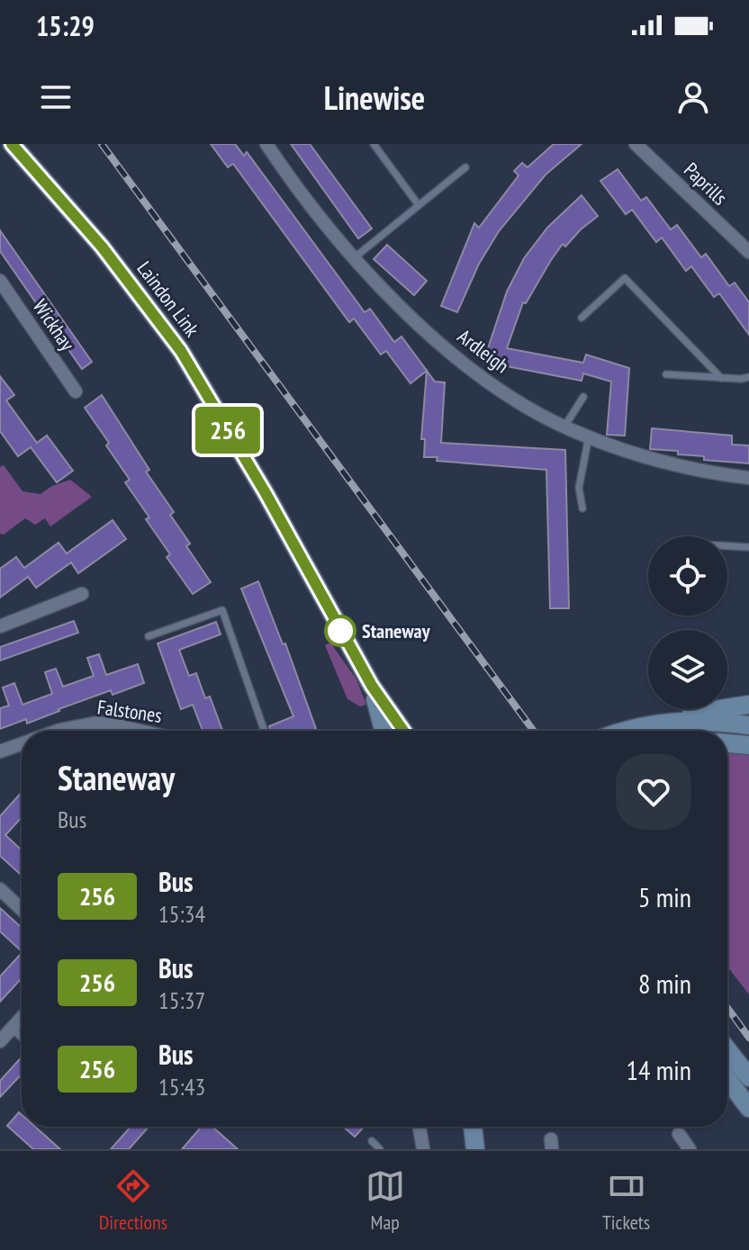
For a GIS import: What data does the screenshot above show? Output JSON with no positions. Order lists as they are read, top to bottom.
{
  "streets": {
    "main road": ["Laindon Link"],
    "street": [
      "Paprills",
      "Wickhay",
      "Ardleigh",
      "Falstones"
    ]
  },
  "places": ["Staneway"],
  "lines": ["bus line 256"],
  "page": {
    "status": "15:29",
    "header": "Linewise",
    "on_map": "256",
    "heading": ["Staneway", "Bus"],
    "list": [
      {
        "mark": "256",
        "name": "Bus",
        "note": "15:34",
        "value": "5 min"
      },
      {
        "mark": "256",
        "name": "Bus",
        "note": "15:37",
        "value": "8 min"
      },
      {
        "mark": "256",
        "name": "Bus",
        "note": "15:43",
        "value": "14 min"
      }
    ],
    "tabs": ["Directions", "Map", "Tickets"]
  }
}
